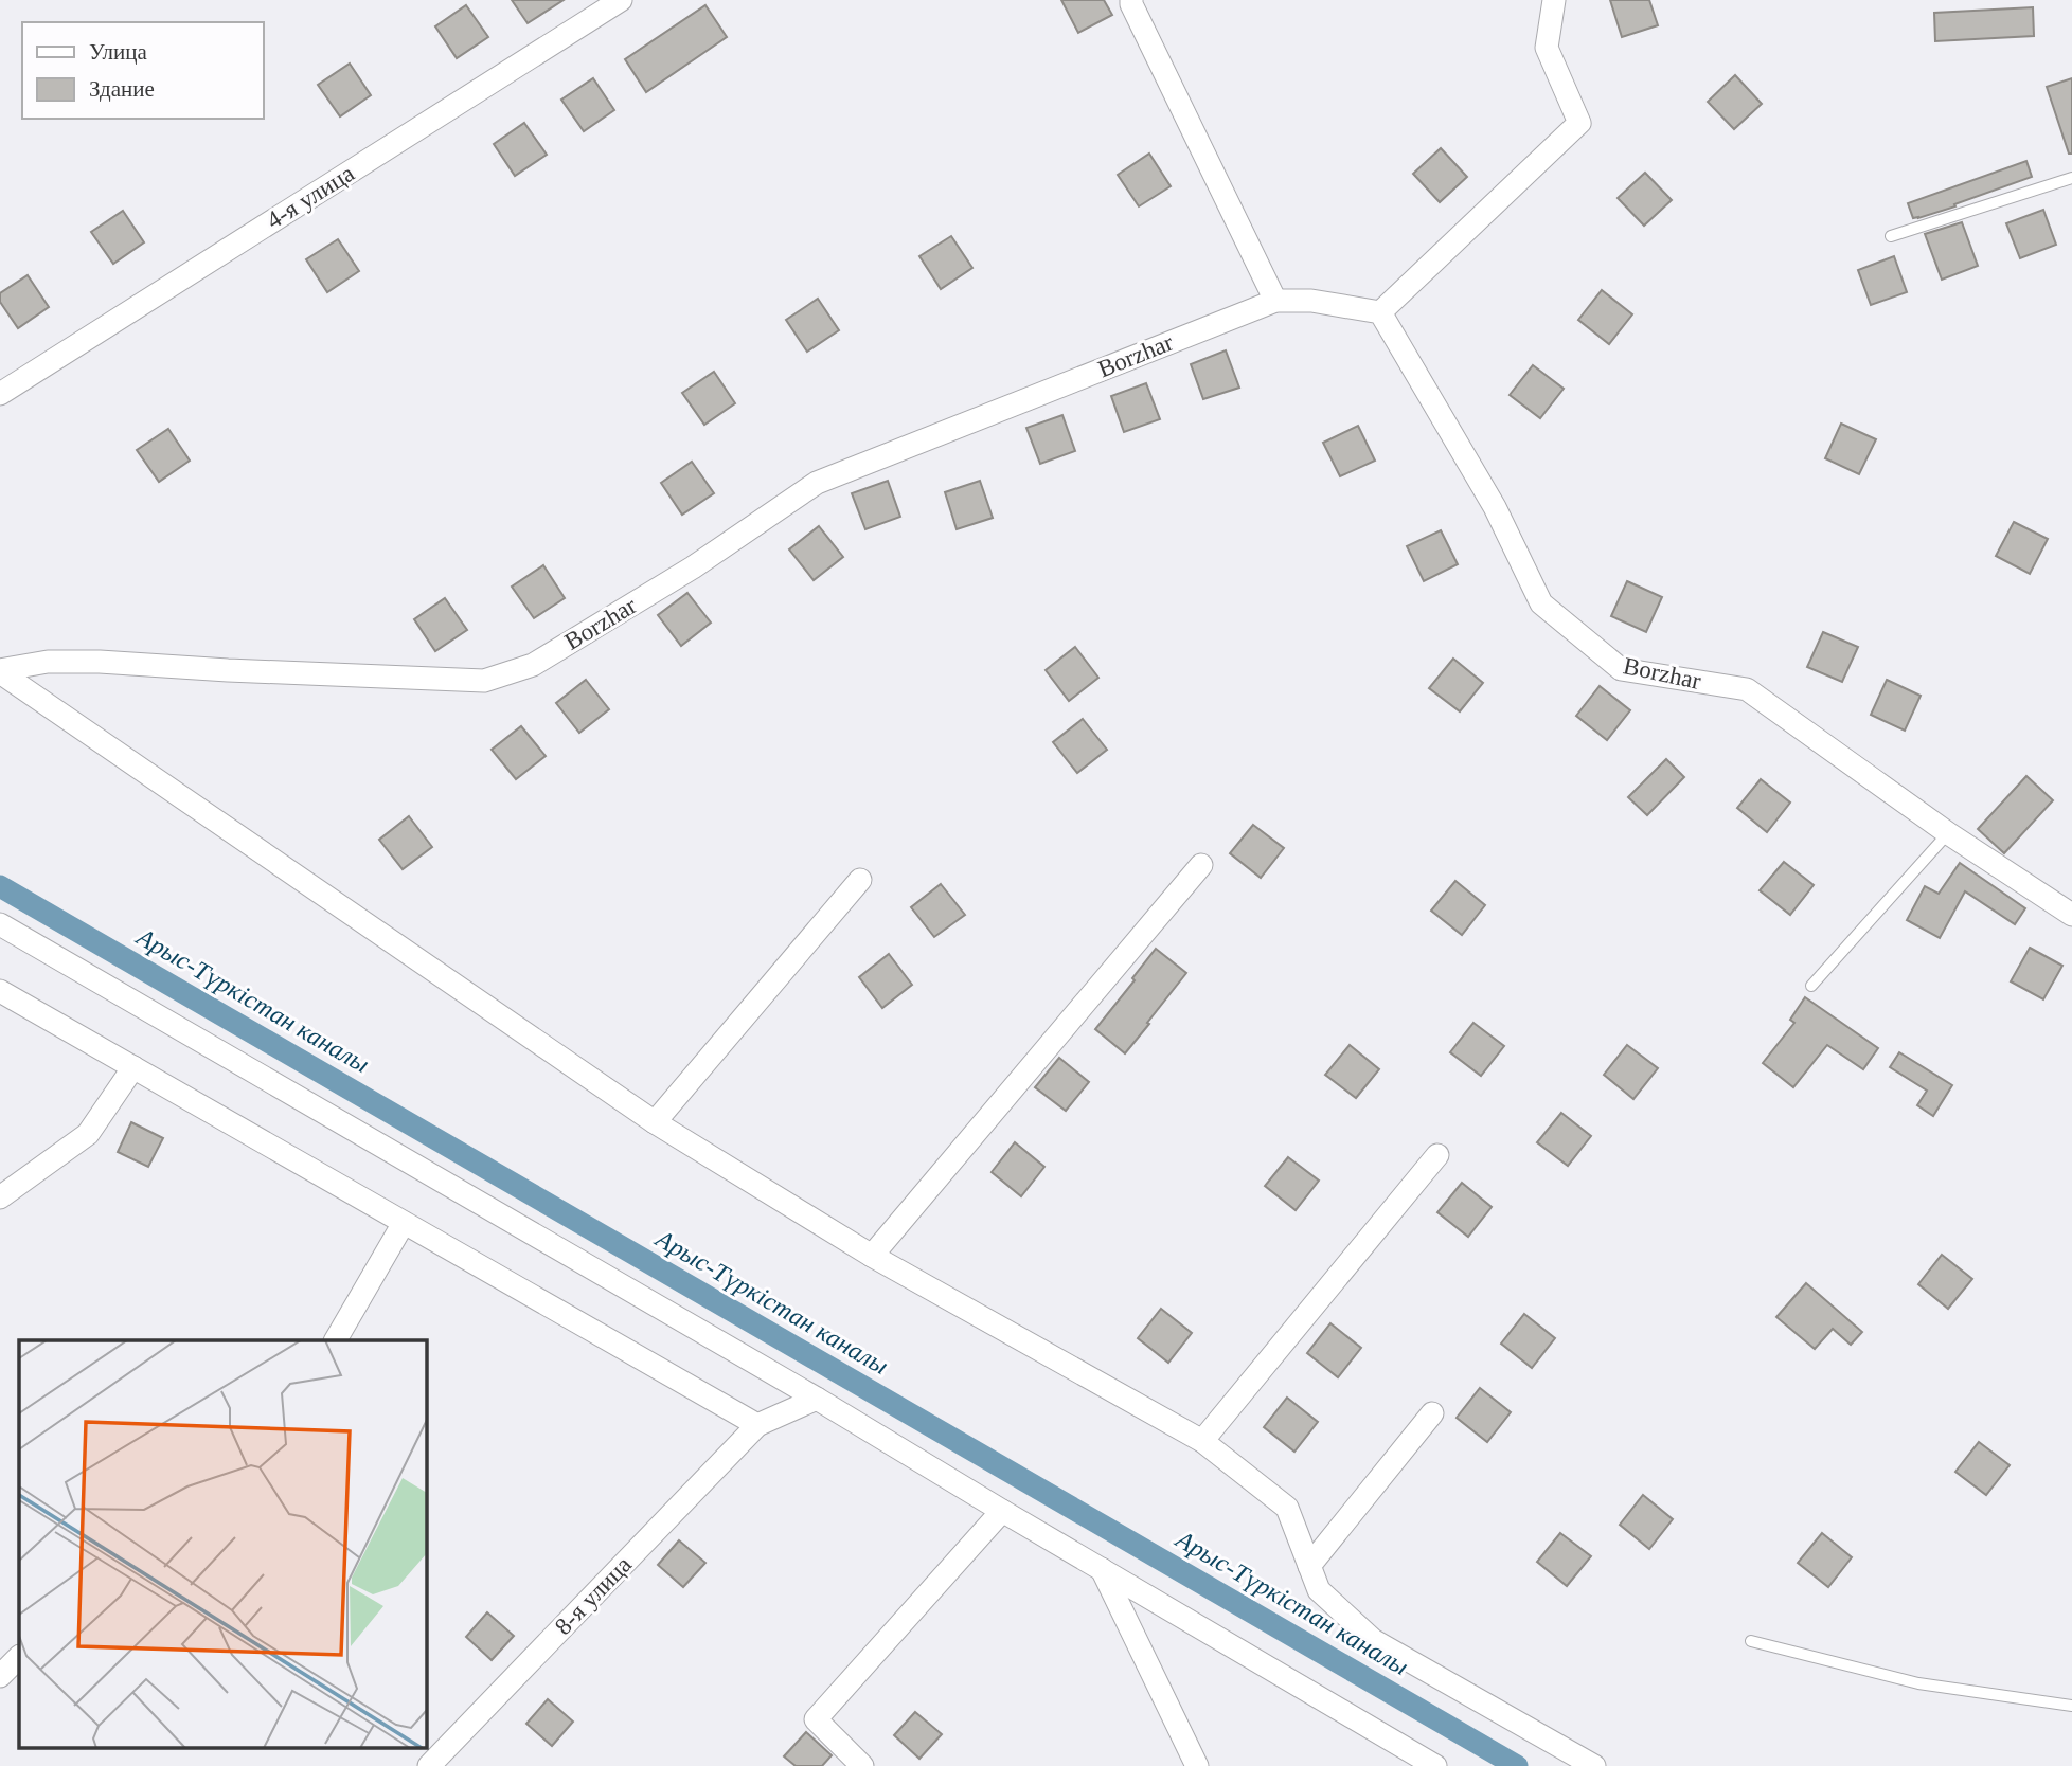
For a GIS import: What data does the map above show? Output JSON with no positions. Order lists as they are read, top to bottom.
{
  "streets": {
    "street": ["4-я улица", "Borzhar", "8-я улица"]
  },
  "water": ["Арыс-Түркістан каналы"],
  "legend": ["Улица", "Здание"]
}
